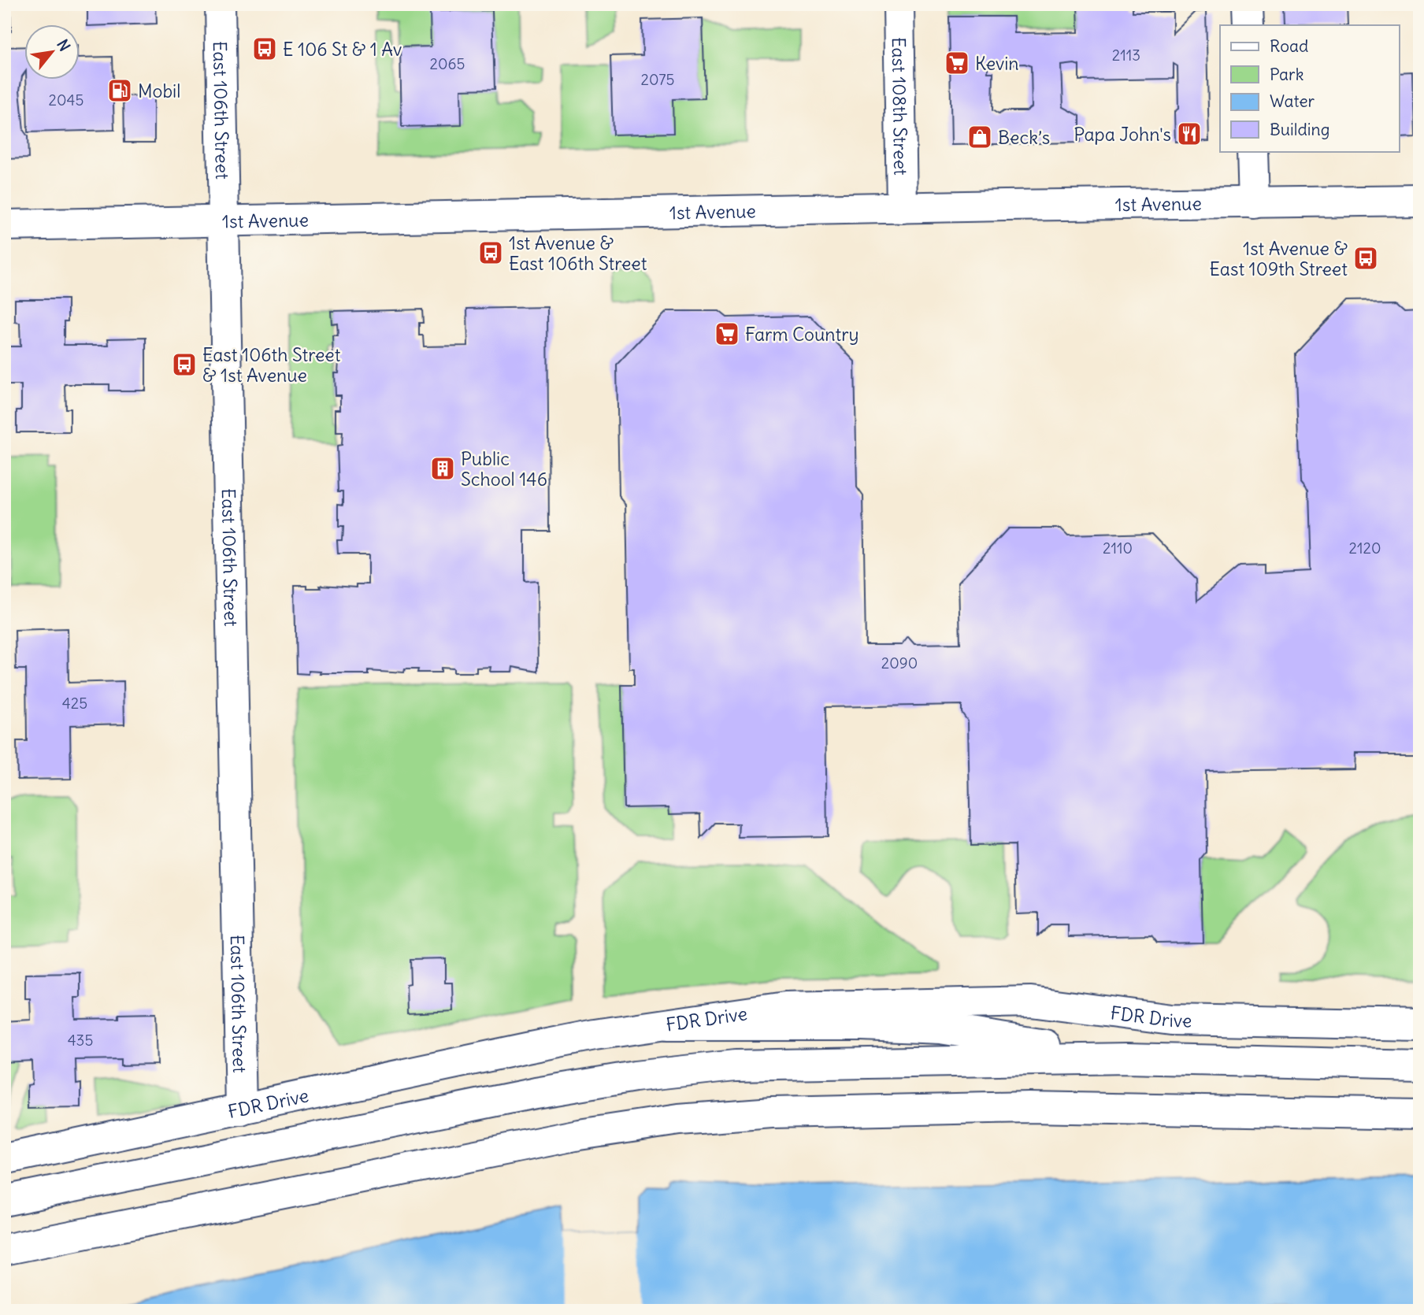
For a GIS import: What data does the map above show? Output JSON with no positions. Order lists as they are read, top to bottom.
{
  "streets": {
    "main road": [
      "East 108th Street",
      "East 106th Street",
      "1st Avenue",
      "FDR Drive"
    ]
  },
  "crossings": [
    ["East 108th Street", "1st Avenue"],
    ["East 106th Street", "1st Avenue"],
    ["East 106th Street", "FDR Drive"]
  ],
  "places": {
    "bus stop": [
      "E 106 St & 1 Av",
      "1st Avenue & East 106th Street",
      "1st Avenue & East 109th Street",
      "East 106th Street & 1st Avenue"
    ],
    "supermarket": ["Kevin", "Farm Country"],
    "fuel station": ["Mobil"],
    "restaurant": ["Papa John's"],
    "shop": ["Beck’s"],
    "building": ["Public School 146"]
  },
  "house_numbers": [
    "2113",
    "2065",
    "2075",
    "2045",
    "2110",
    "2120",
    "2090",
    "425",
    "435"
  ],
  "legend": [
    "Road",
    "Park",
    "Water",
    "Building"
  ],
  "north": "top right"
}
